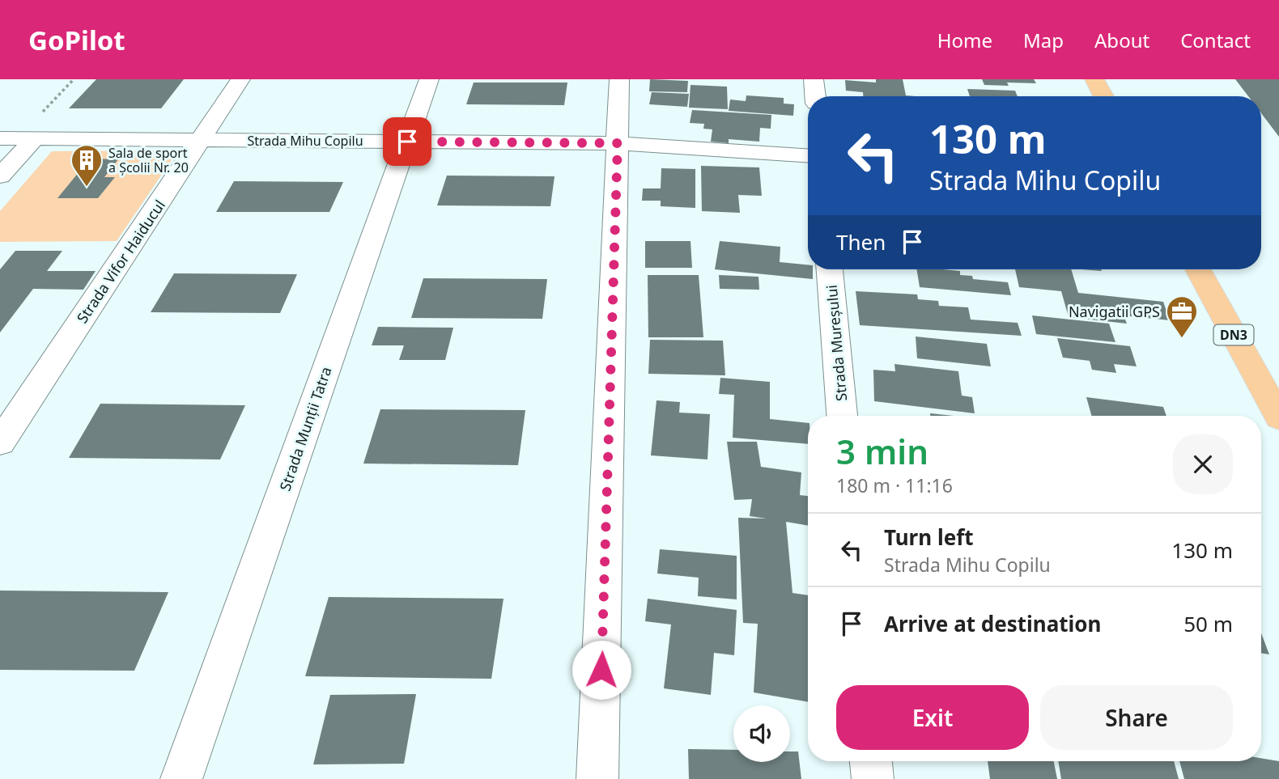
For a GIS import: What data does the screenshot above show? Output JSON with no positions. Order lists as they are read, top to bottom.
{
  "streets": {
    "main road": ["DN3"],
    "street": [
      "Strada Mihu Copilu",
      "Strada Vifor Haiducul",
      "Strada Mureșului",
      "Strada Munții Tatra"
    ]
  },
  "crossings": [
    ["Strada Mihu Copilu", "Strada Vifor Haiducul"],
    ["Strada Mihu Copilu", "Strada Munții Tatra"]
  ],
  "places": {
    "building": ["Sala de sport a Școlii Nr. 20"],
    "office": ["Navigatii GPS"]
  },
  "page": {
    "header": "GoPilot",
    "nav": [
      "Home",
      "Map",
      "About",
      "Contact"
    ],
    "turn": ["130 m", "Strada Mihu Copilu"],
    "then": "Then",
    "heading": ["3 min", "180 m · 11:16"],
    "list": [
      {
        "name": "Turn left",
        "note": "Strada Mihu Copilu",
        "value": "130 m"
      },
      {
        "name": "Arrive at destination",
        "value": "50 m"
      }
    ],
    "buttons": ["Exit", "Share"]
  }
}
